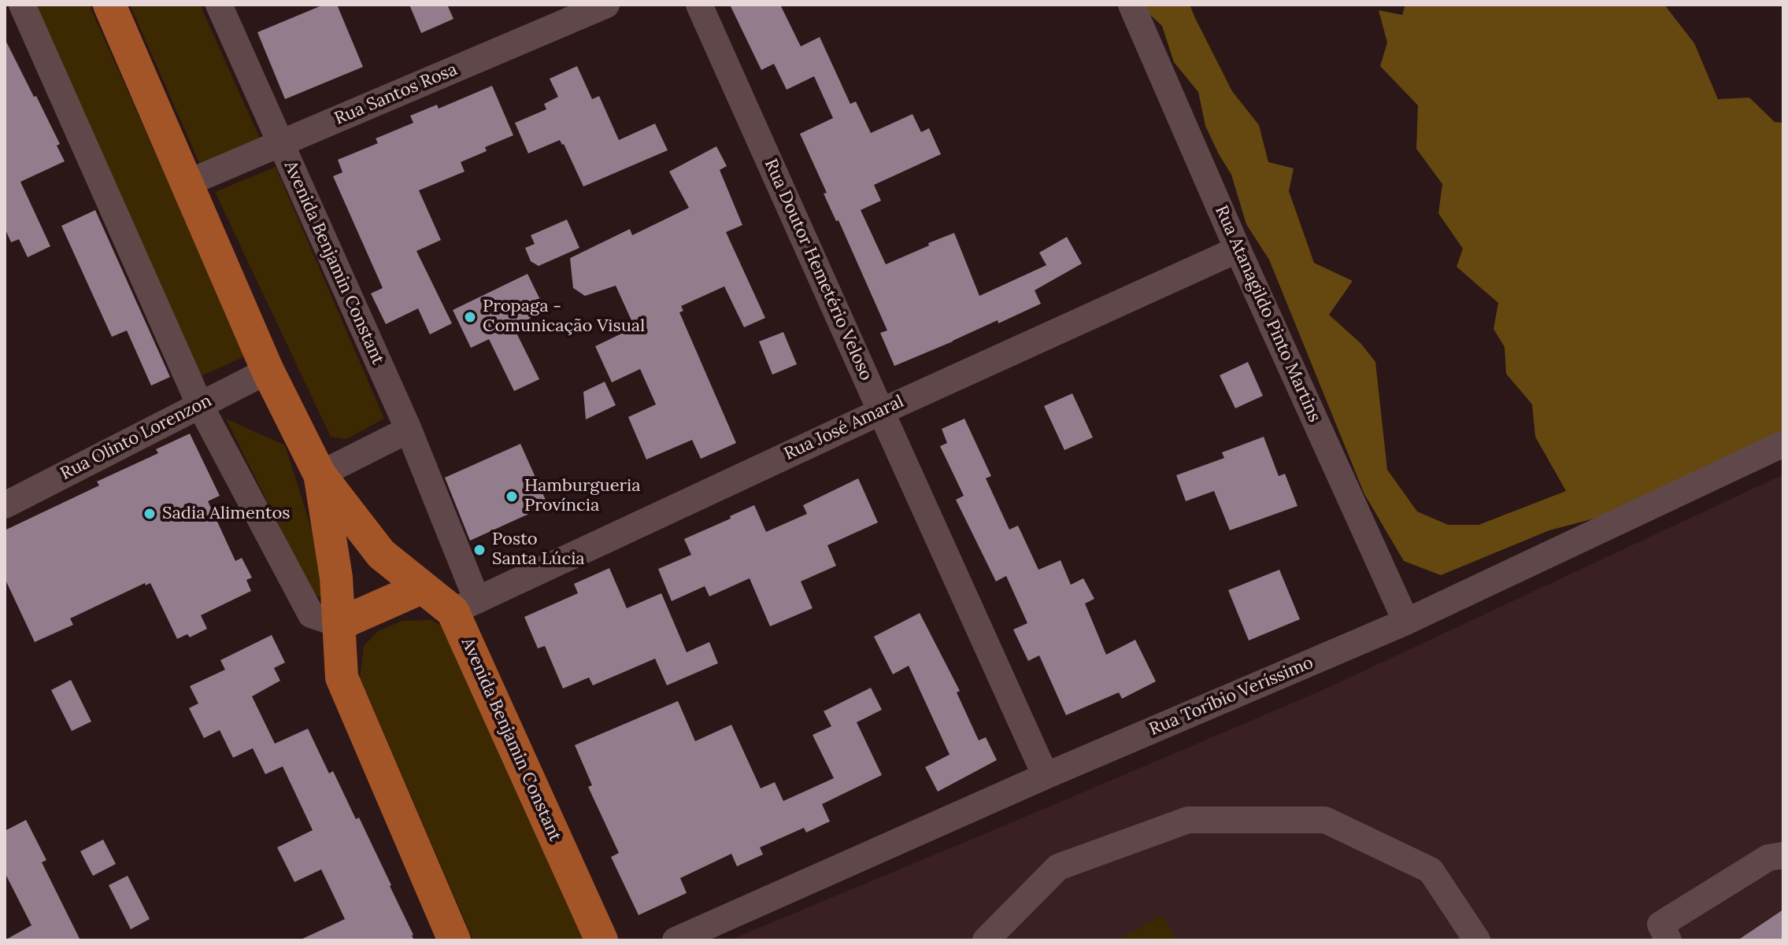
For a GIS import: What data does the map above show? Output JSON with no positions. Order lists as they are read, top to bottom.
{
  "streets": {
    "main road": ["Avenida Benjamin Constant"],
    "street": [
      "Rua Santos Rosa",
      "Rua Doutor Hemetério Veloso",
      "Rua Atanagildo Pinto Martins",
      "Rua José Amaral",
      "Rua Olinto Lorenzon",
      "Rua Toríbio Veríssimo"
    ]
  },
  "crossings": [
    ["Rua Santos Rosa", "Avenida Benjamin Constant"],
    ["Avenida Benjamin Constant", "Rua José Amaral"],
    ["Avenida Benjamin Constant", "Rua Olinto Lorenzon"],
    ["Rua Doutor Hemetério Veloso", "Rua José Amaral"],
    ["Rua Doutor Hemetério Veloso", "Rua Toríbio Veríssimo"],
    ["Rua Atanagildo Pinto Martins", "Rua José Amaral"],
    ["Rua Atanagildo Pinto Martins", "Rua Toríbio Veríssimo"]
  ],
  "places": [
    "Propaga - Comunicação Visual",
    "Hamburgueria Província",
    "Sadia Alimentos",
    "Posto Santa Lúcia"
  ]
}
